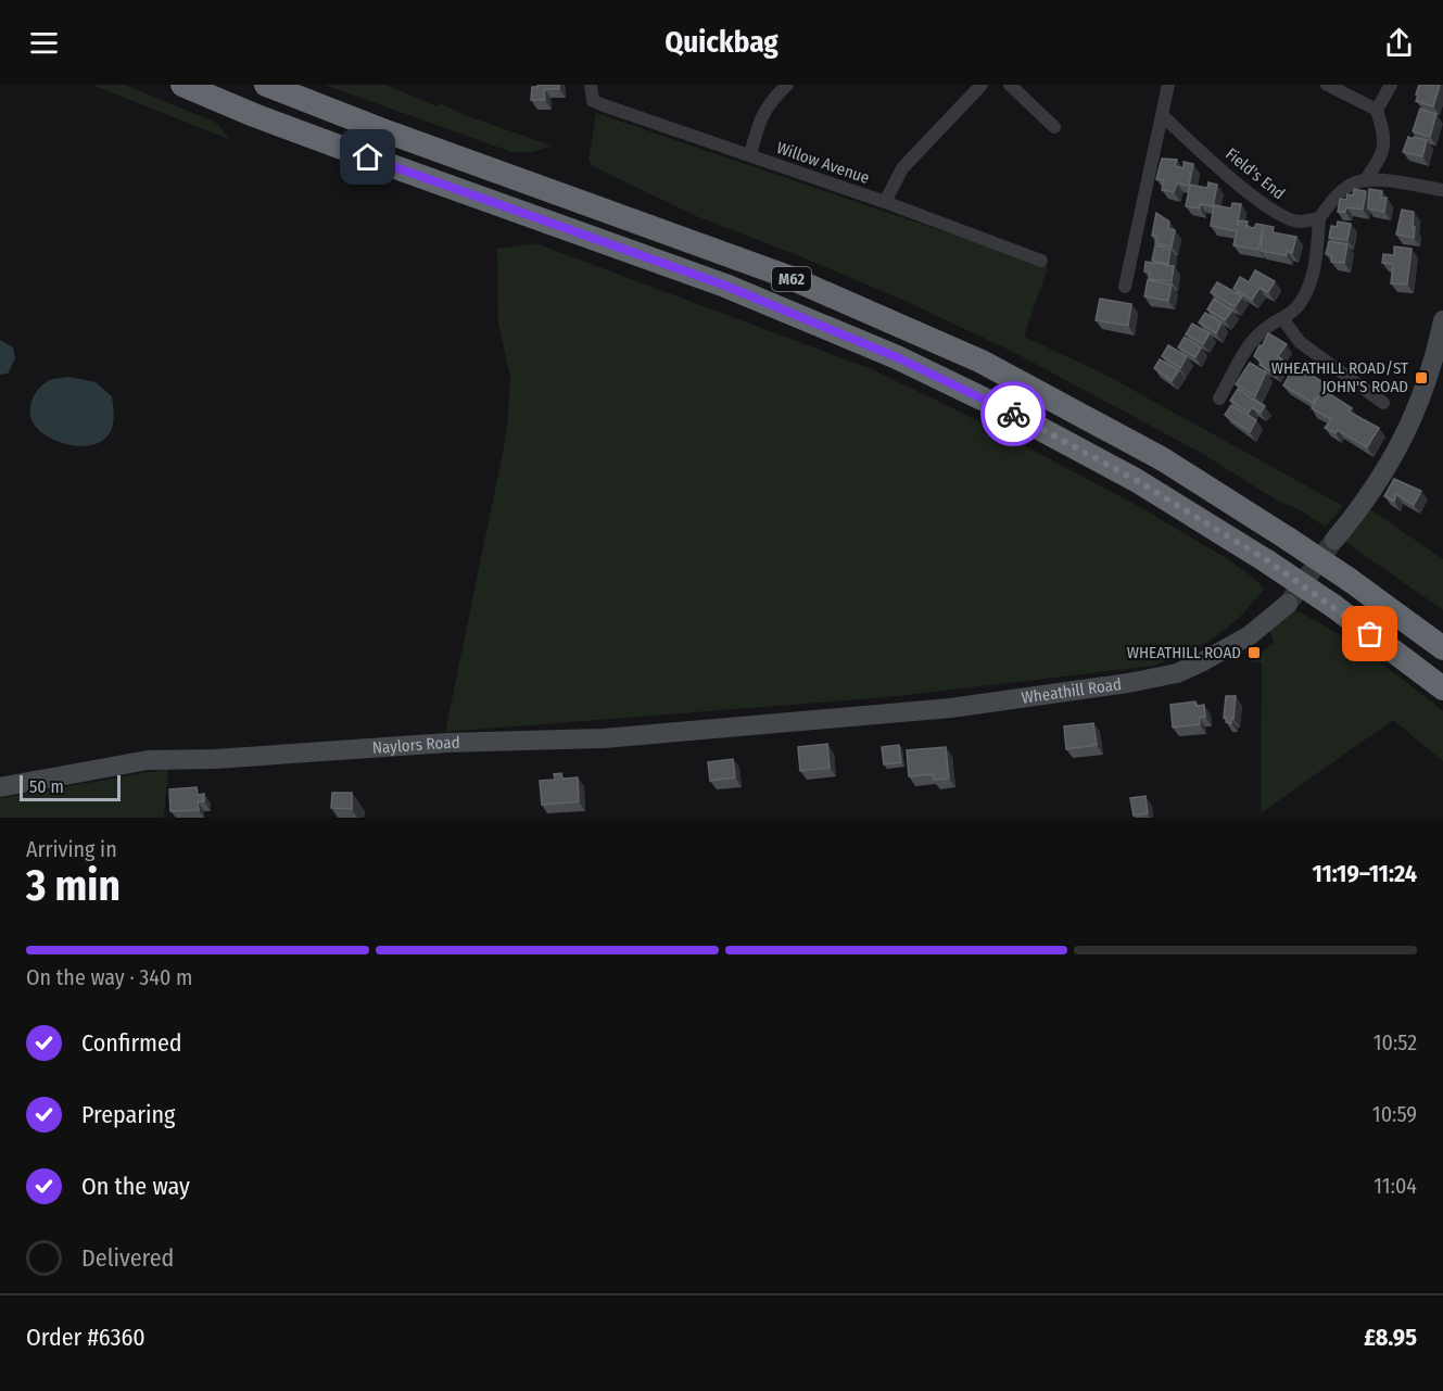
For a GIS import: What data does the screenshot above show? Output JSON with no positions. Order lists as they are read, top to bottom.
{
  "streets": {
    "highway": ["M62"],
    "street": [
      "Willow Avenue",
      "Field's End",
      "Wheathill Road",
      "Naylors Road"
    ]
  },
  "crossings": [
    ["Wheathill Road", "Naylors Road"]
  ],
  "places": {
    "transit": ["WHEATHILL ROAD/ST JOHN'S ROAD", "WHEATHILL ROAD"]
  },
  "scale_bar": "50 m",
  "page": {
    "header": "Quickbag",
    "scale": "50 m",
    "heading": ["3 min", "Arriving in", "11:19–11:24"],
    "panel": ["Order #6360", "£8.95"],
    "bar": "On the way · 340 m",
    "list": [
      ["Confirmed", "10:52"],
      ["Preparing", "10:59"],
      ["On the way", "11:04"],
      "Delivered"
    ]
  }
}
